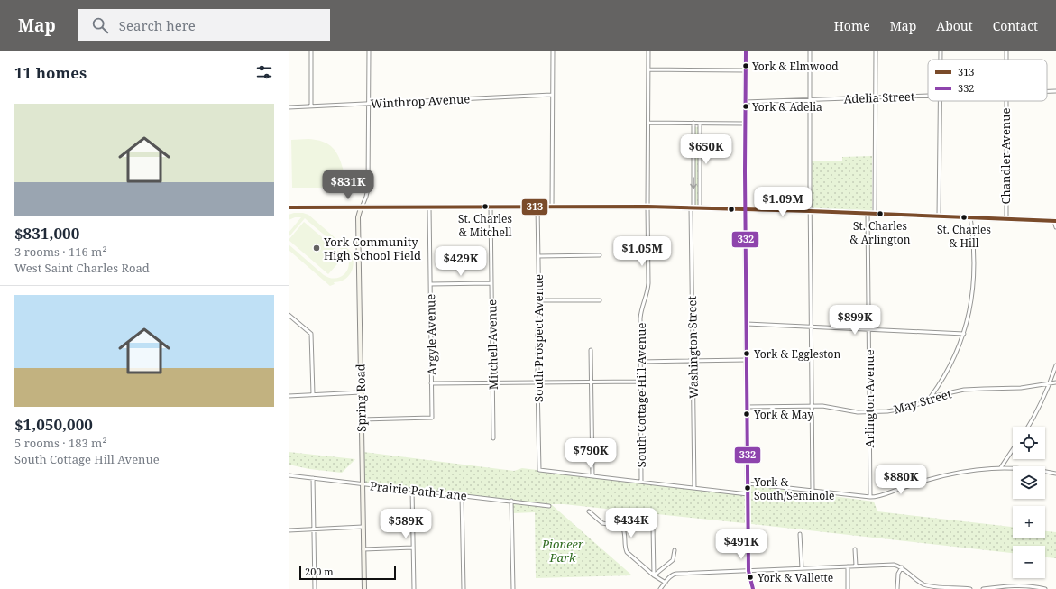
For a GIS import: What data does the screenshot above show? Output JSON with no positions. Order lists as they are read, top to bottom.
{
  "streets": {
    "main road": ["Spring Road"],
    "street": [
      "Adelia Street",
      "Winthrop Avenue",
      "Chandler Avenue",
      "Argyle Avenue",
      "South Prospect Avenue",
      "Mitchell Avenue",
      "Washington Street",
      "South Cottage Hill Avenue",
      "Arlington Avenue",
      "May Street",
      "Prairie Path Lane"
    ]
  },
  "crossings": [
    ["Argyle Avenue", "Spring Road"],
    ["Spring Road", "Prairie Path Lane"],
    ["Arlington Avenue", "May Street"]
  ],
  "parks": ["Pioneer Park"],
  "places": [
    "York & Elmwood",
    "York & Adelia",
    "St. Charles & Mitchell",
    "St. Charles & Arlington",
    "St. Charles & Hill",
    "York Community High School Field",
    "York & Eggleston",
    "York & May",
    "York & South/Seminole",
    "York & Vallette"
  ],
  "lines": ["transit line 332", "transit line 313"],
  "legend": ["313", "332"],
  "scale_bar": "200 m",
  "page": {
    "header": "Map",
    "search": "Search here",
    "nav": [
      "Home",
      "Map",
      "About",
      "Contact"
    ],
    "heading": "11 homes",
    "list": [
      {
        "name": "$831,000",
        "note": "3 rooms · 116 m² · West Saint Charles Road"
      },
      {
        "name": "$1,050,000",
        "note": "5 rooms · 183 m² · South Cottage Hill Avenue"
      }
    ],
    "price": [
      "$650K",
      "$831K",
      "$1.09M",
      "$1.05M",
      "$429K",
      "$899K",
      "$790K",
      "$880K",
      "$434K",
      "$589K",
      "$491K"
    ],
    "map_buttons": ["+", "−"],
    "scale": "200 m"
  }
}
